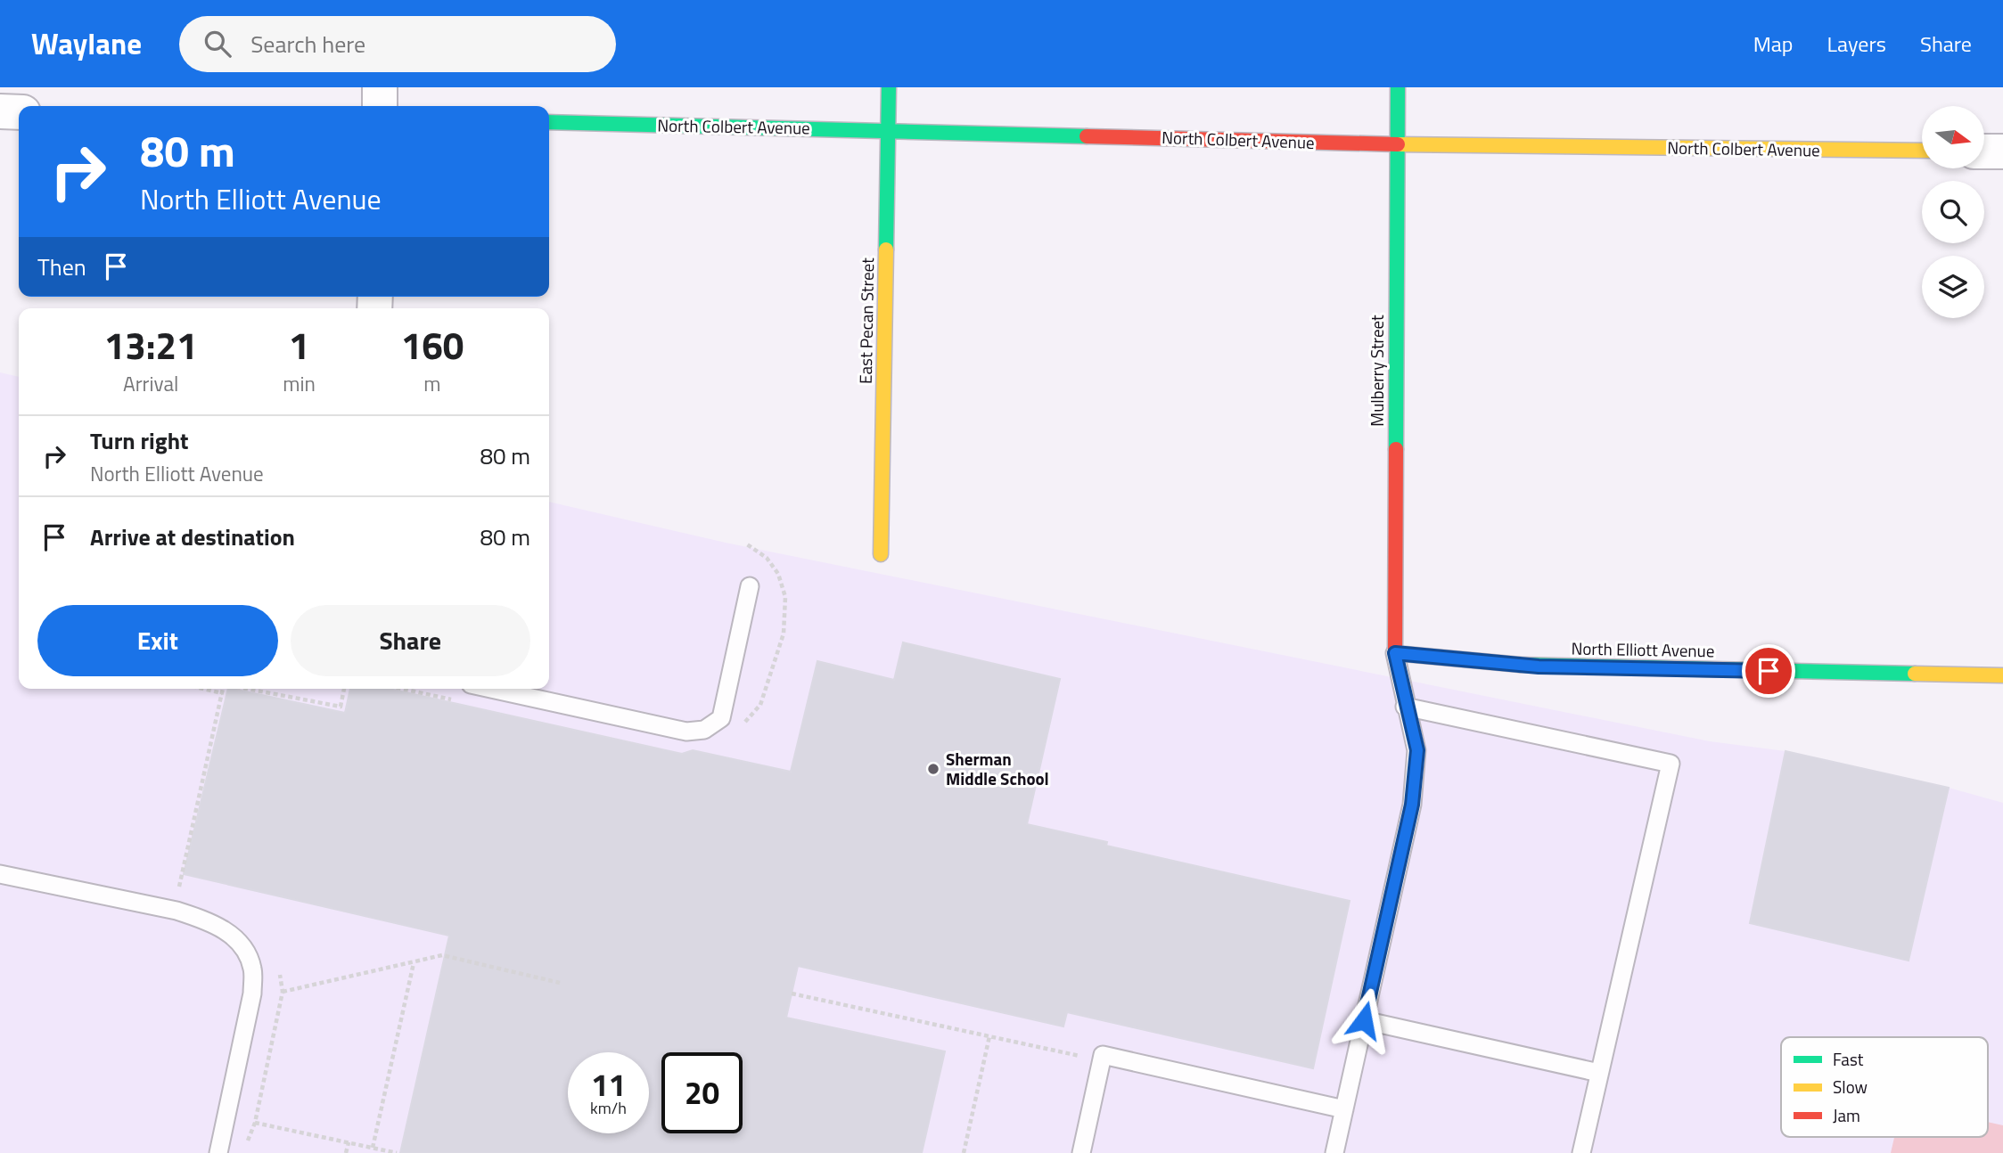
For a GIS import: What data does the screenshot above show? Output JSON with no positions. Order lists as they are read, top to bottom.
{
  "streets": {
    "street": [
      "North Colbert Avenue",
      "East Pecan Street",
      "Mulberry Street",
      "North Elliott Avenue"
    ]
  },
  "crossings": [
    ["North Colbert Avenue", "East Pecan Street"],
    ["North Colbert Avenue", "Mulberry Street"],
    ["Mulberry Street", "North Elliott Avenue"]
  ],
  "places": ["Sherman Middle School"],
  "legend": ["Fast", "Slow", "Jam"],
  "north": "right",
  "page": {
    "header": "Waylane",
    "search": "Search here",
    "nav": ["Map", "Layers", "Share"],
    "turn": ["80 m", "North Elliott Avenue"],
    "then": "Then",
    "eta": [
      "13:21",
      "Arrival",
      "1",
      "min",
      "160",
      "m"
    ],
    "list": [
      {
        "name": "Turn right",
        "note": "North Elliott Avenue",
        "value": "80 m"
      },
      {
        "name": "Arrive at destination",
        "value": "80 m"
      }
    ],
    "buttons": ["Exit", "Share"],
    "speed": "11 km/h",
    "limit": "20"
  }
}
